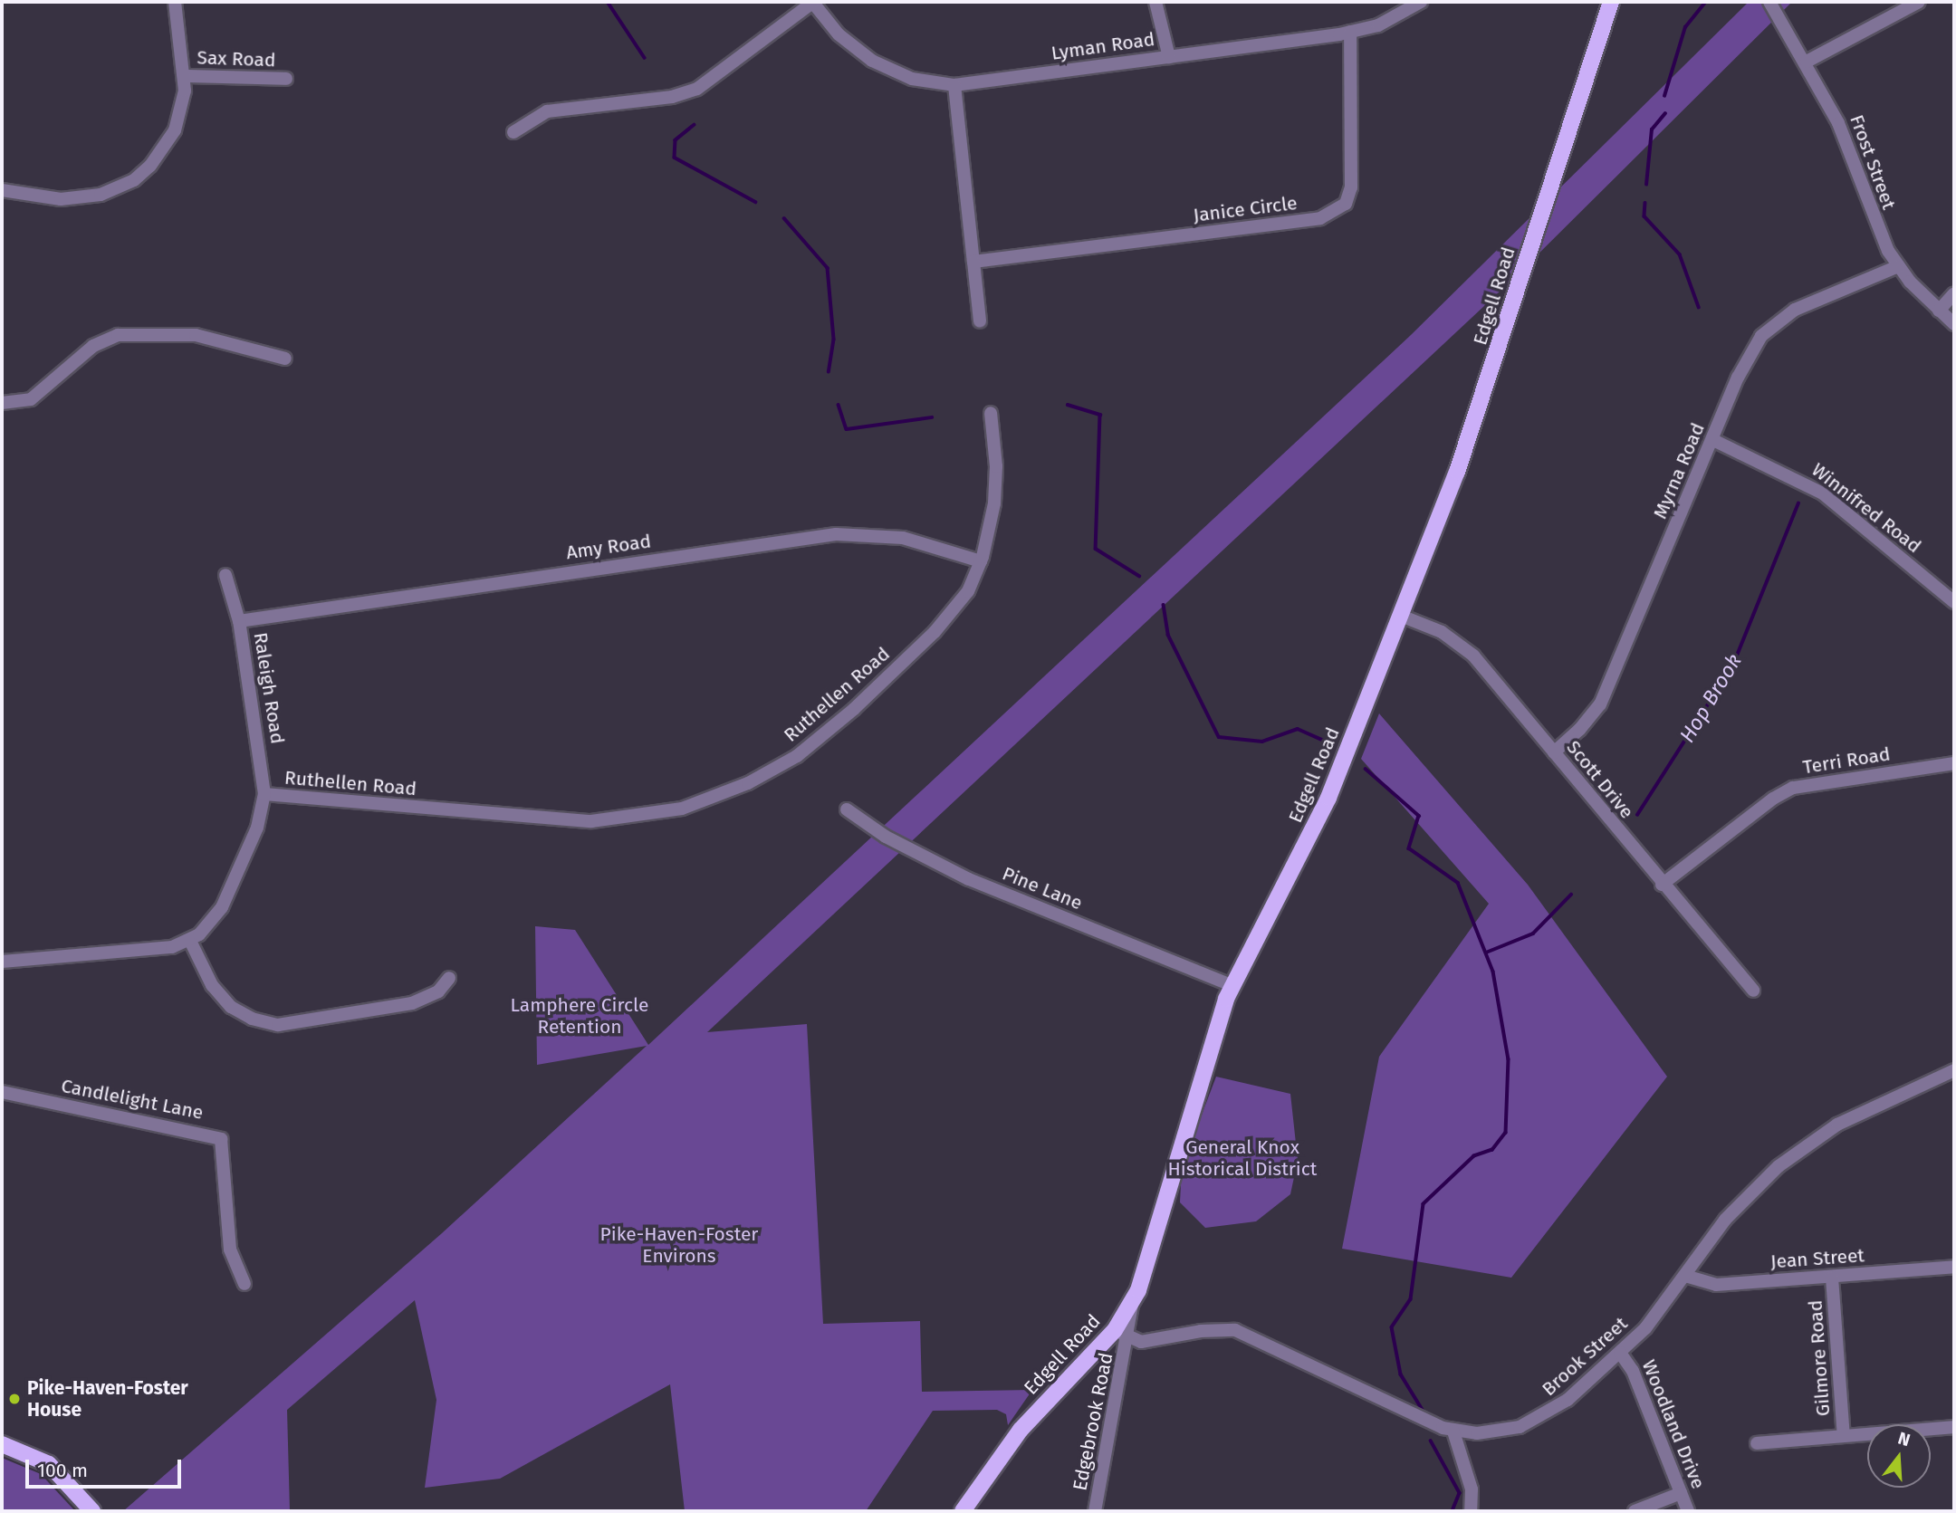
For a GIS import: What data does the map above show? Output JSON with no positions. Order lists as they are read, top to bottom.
{
  "streets": {
    "main road": ["Edgell Road"],
    "street": [
      "Lyman Road",
      "Sax Road",
      "Frost Street",
      "Janice Circle",
      "Myrna Road",
      "Winnifred Road",
      "Amy Road",
      "Raleigh Road",
      "Ruthellen Road",
      "Terri Road",
      "Scott Drive",
      "Pine Lane",
      "Candlelight Lane",
      "Jean Street",
      "Brook Street",
      "Gilmore Road",
      "Edgebrook Road",
      "Woodland Drive"
    ]
  },
  "crossings": [
    ["Lyman Road", "Janice Circle"],
    ["Frost Street", "Myrna Road"],
    ["Edgell Road", "Scott Drive"],
    ["Edgell Road", "Pine Lane"],
    ["Edgell Road", "Brook Street"],
    ["Edgell Road", "Edgebrook Road"],
    ["Myrna Road", "Winnifred Road"],
    ["Myrna Road", "Scott Drive"],
    ["Amy Road", "Raleigh Road"],
    ["Amy Road", "Ruthellen Road"],
    ["Raleigh Road", "Ruthellen Road"],
    ["Terri Road", "Scott Drive"],
    ["Jean Street", "Brook Street"],
    ["Jean Street", "Gilmore Road"],
    ["Brook Street", "Edgebrook Road"],
    ["Brook Street", "Woodland Drive"]
  ],
  "water": ["Hop Brook"],
  "parks": ["Lamphere Circle Retention", "General Knox Historical District", "Pike-Haven-Foster Environs"],
  "places": ["Pike-Haven-Foster House"],
  "scale_bar": "100 m",
  "north": "top"
}
